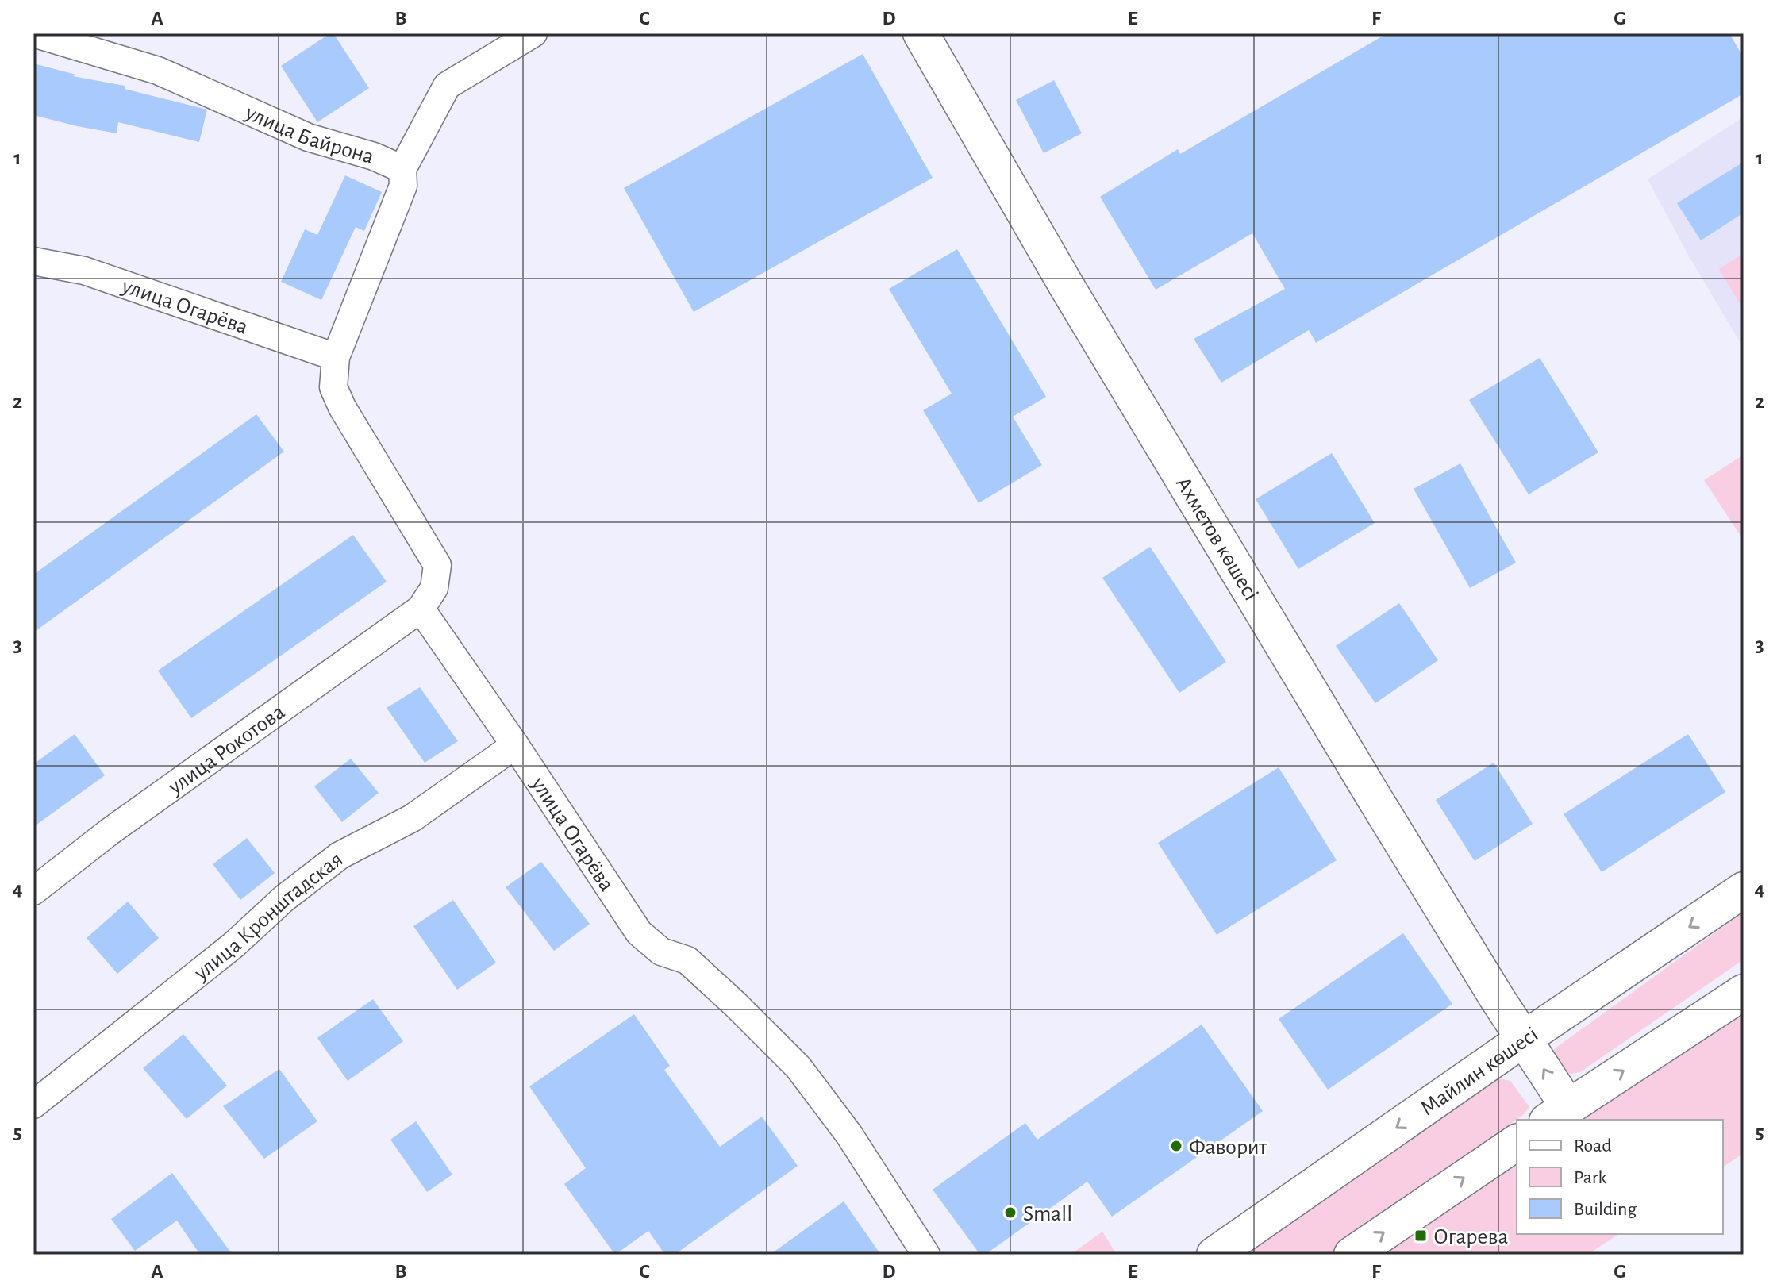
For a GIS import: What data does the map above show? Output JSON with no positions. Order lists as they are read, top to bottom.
{
  "streets": {
    "street": [
      "улица Байрона",
      "улица Огарёва",
      "Ахметов көшесі",
      "улица Рокотова",
      "улица Кронштадская",
      "Майлин көшесі"
    ]
  },
  "crossings": [
    ["улица Огарёва", "улица Рокотова"],
    ["улица Огарёва", "улица Кронштадская"],
    ["Ахметов көшесі", "Майлин көшесі"]
  ],
  "places": {
    "other": ["Фаворит", "Small"],
    "transit": ["Огарева"]
  },
  "legend": ["Road", "Park", "Building"],
  "grid": {
    "columns": [
      "A",
      "B",
      "C",
      "D",
      "E",
      "F",
      "G"
    ],
    "rows": [
      "1",
      "2",
      "3",
      "4",
      "5"
    ]
  }
}
